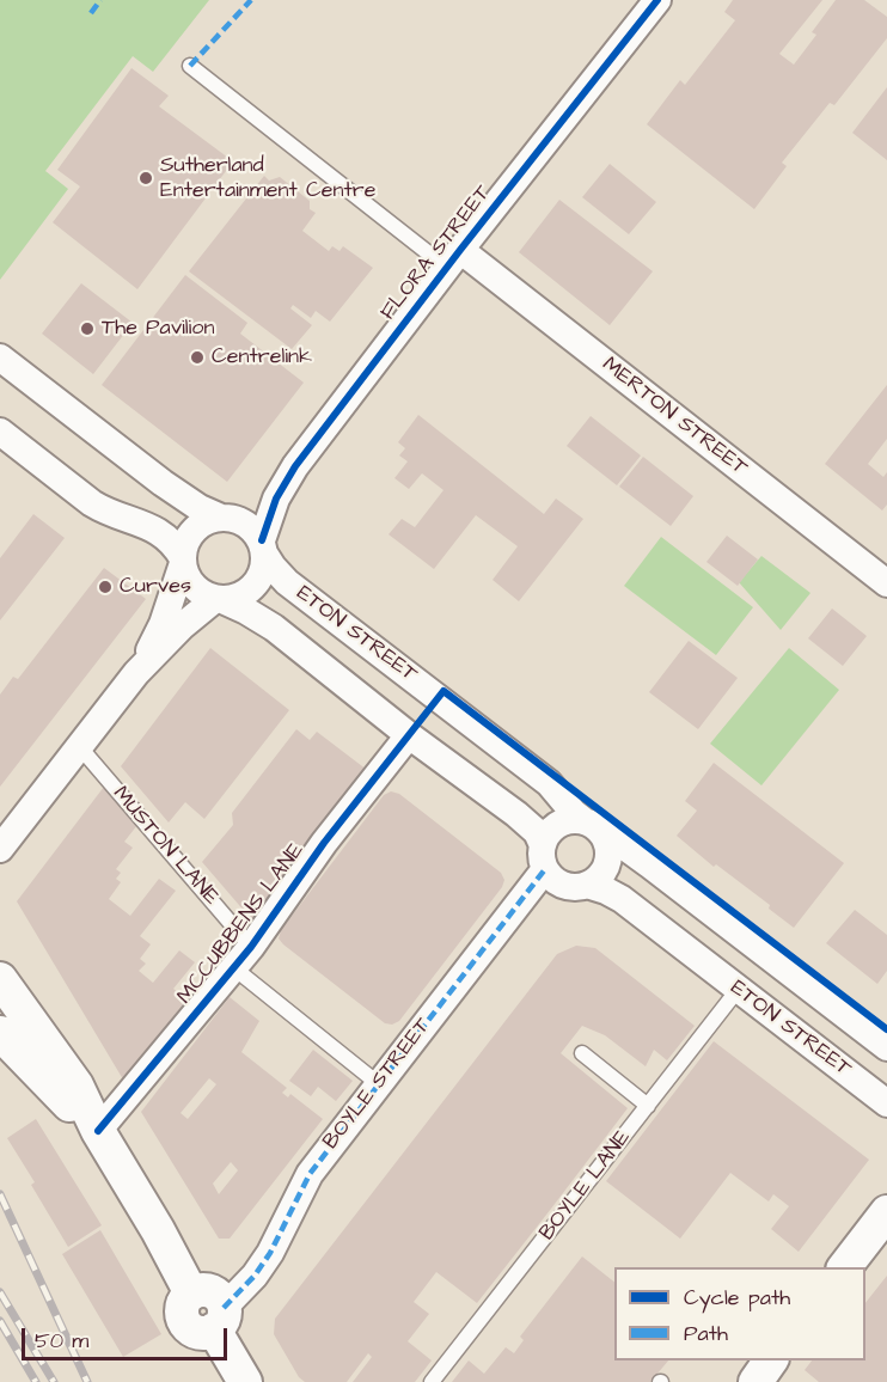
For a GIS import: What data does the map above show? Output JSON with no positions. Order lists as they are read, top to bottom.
{
  "streets": {
    "street": [
      "FLORA STREET",
      "MERTON STREET",
      "ETON STREET",
      "MCCUBBENS LANE",
      "BOYLE STREET"
    ],
    "lane": ["MUSTON LANE", "BOYLE LANE"]
  },
  "crossings": [
    ["FLORA STREET", "MERTON STREET"],
    ["FLORA STREET", "ETON STREET"],
    ["ETON STREET", "MCCUBBENS LANE"],
    ["ETON STREET", "BOYLE STREET"],
    ["ETON STREET", "BOYLE LANE"],
    ["MUSTON LANE", "MCCUBBENS LANE"]
  ],
  "places": [
    "Sutherland Entertainment Centre",
    "The Pavilion",
    "Centrelink",
    "Curves"
  ],
  "legend": ["Cycle path", "Path"],
  "scale_bar": "50 m"
}
